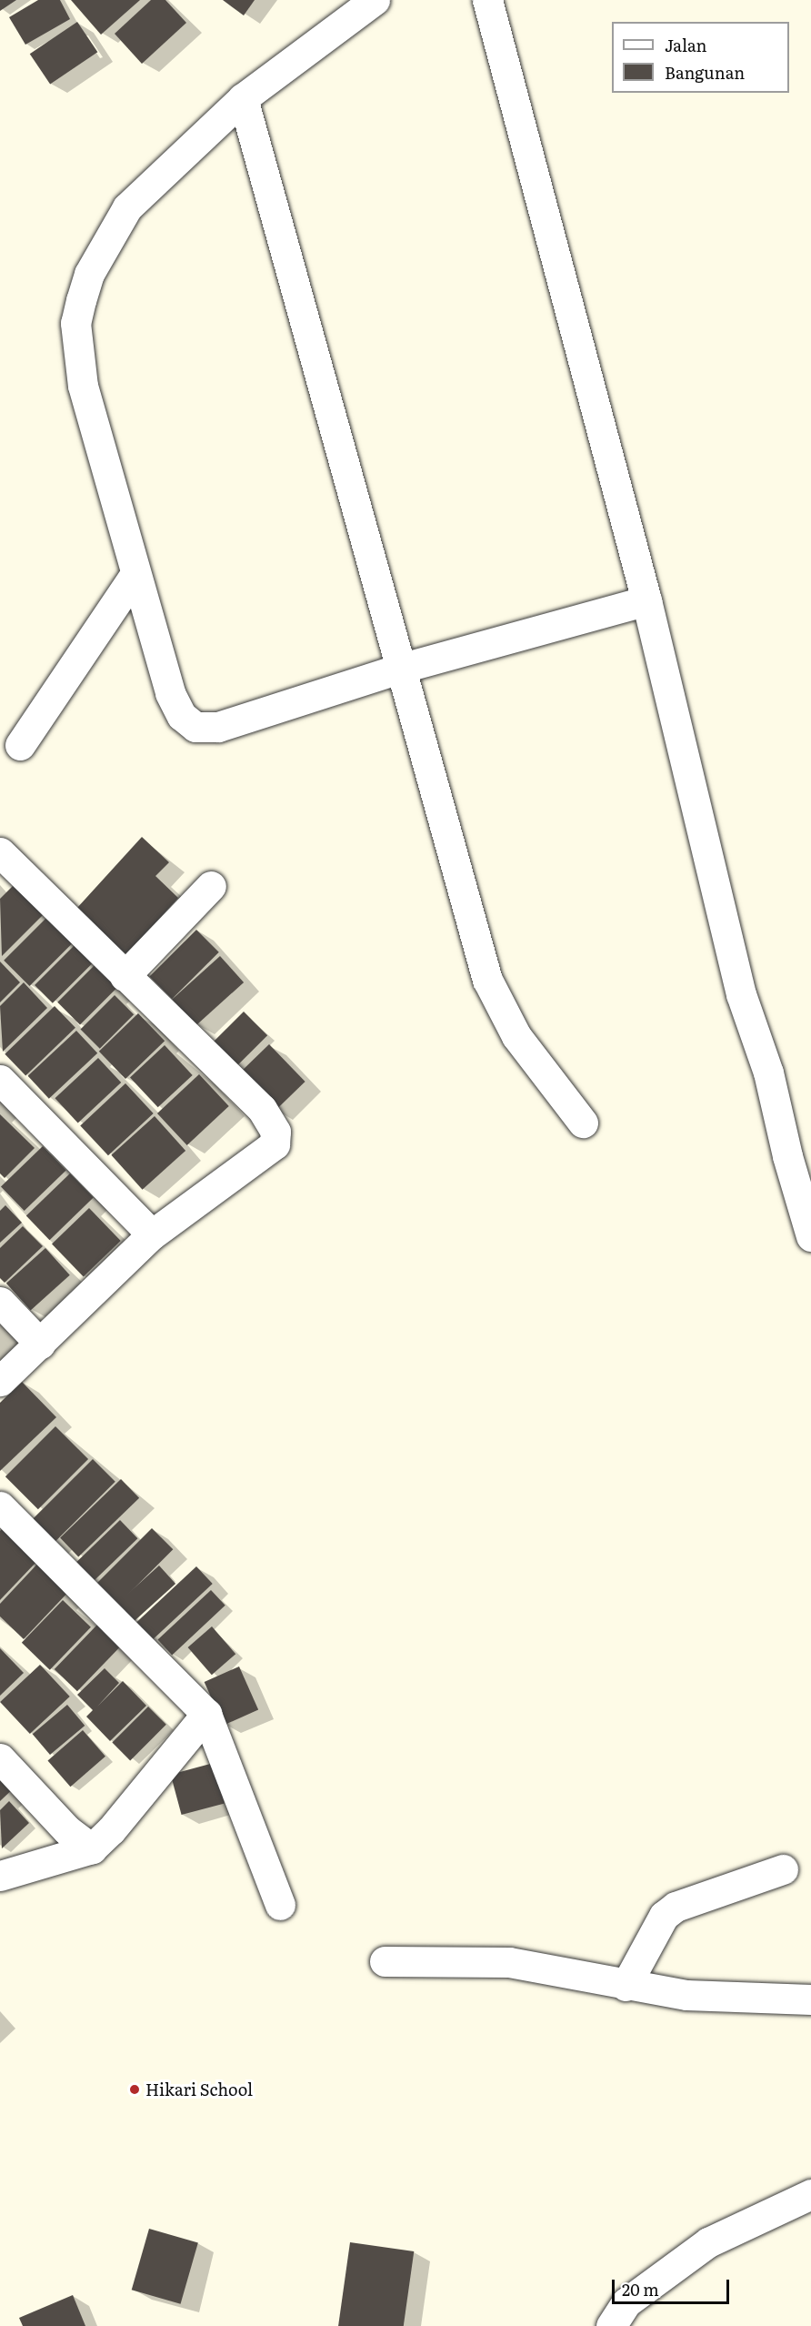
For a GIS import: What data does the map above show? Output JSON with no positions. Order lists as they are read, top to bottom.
{
  "places": ["Hikari School"],
  "legend": ["Jalan", "Bangunan"],
  "scale_bar": "20 m"
}
